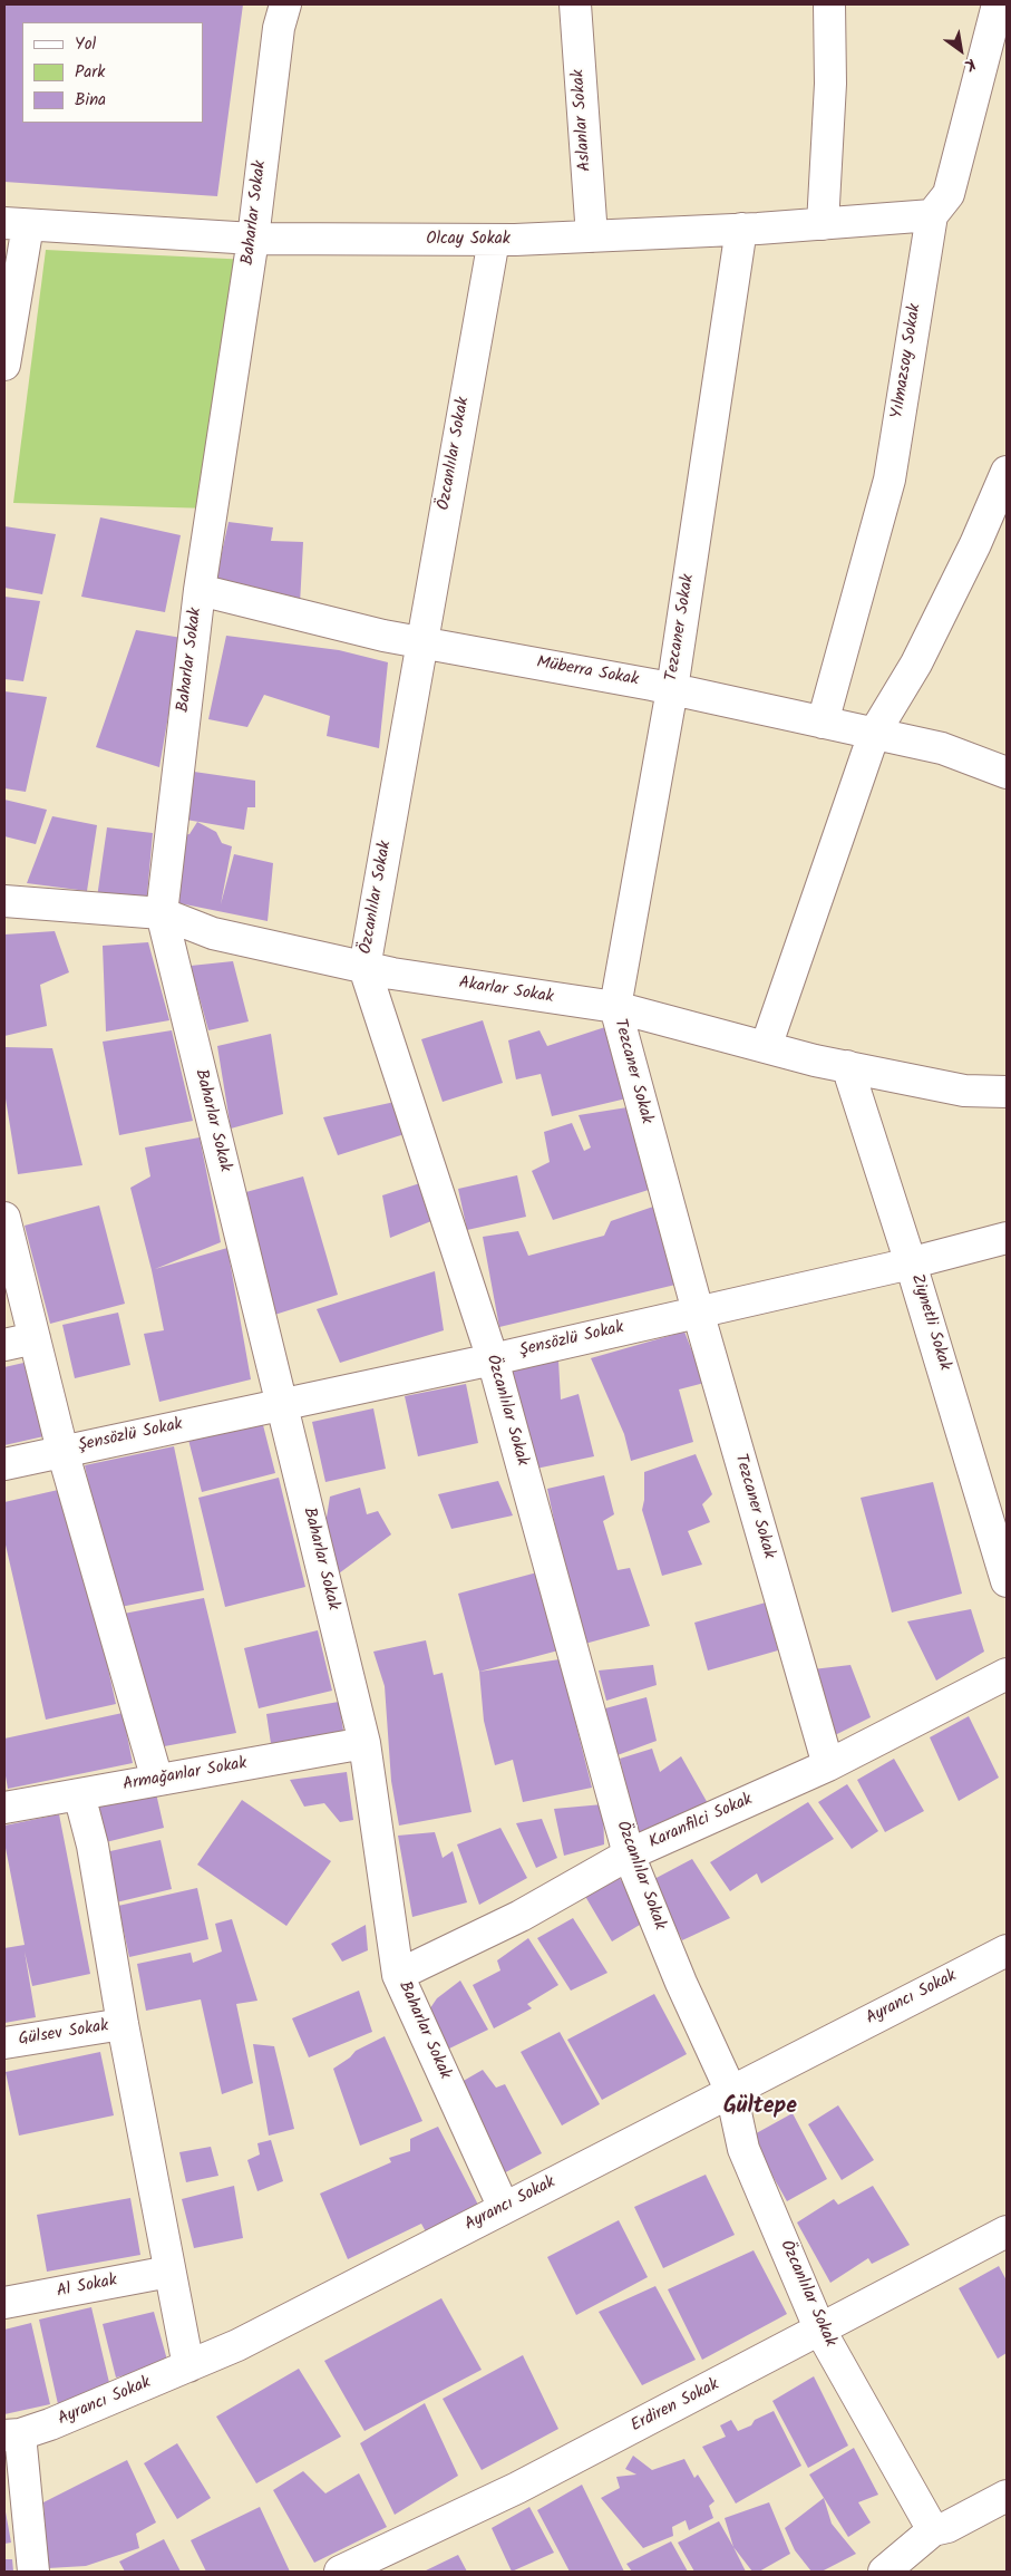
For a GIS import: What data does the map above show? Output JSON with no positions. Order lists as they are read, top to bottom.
{
  "streets": {
    "street": [
      "Aslanlar Sokak",
      "Baharlar Sokak",
      "Olcay Sokak",
      "Yılmazsoy Sokak",
      "Özcanlılar Sokak",
      "Tezcaner Sokak",
      "Müberra Sokak",
      "Akarlar Sokak",
      "Ziynetli Sokak",
      "Şensözlü Sokak",
      "Armağanlar Sokak",
      "Karanfilci Sokak",
      "Ayrancı Sokak",
      "Gülsev Sokak",
      "Al Sokak",
      "Erdiren Sokak"
    ]
  },
  "crossings": [
    ["Aslanlar Sokak", "Olcay Sokak"],
    ["Baharlar Sokak", "Olcay Sokak"],
    ["Baharlar Sokak", "Müberra Sokak"],
    ["Baharlar Sokak", "Akarlar Sokak"],
    ["Baharlar Sokak", "Şensözlü Sokak"],
    ["Baharlar Sokak", "Armağanlar Sokak"],
    ["Baharlar Sokak", "Karanfilci Sokak"],
    ["Baharlar Sokak", "Ayrancı Sokak"],
    ["Olcay Sokak", "Yılmazsoy Sokak"],
    ["Olcay Sokak", "Özcanlılar Sokak"],
    ["Olcay Sokak", "Tezcaner Sokak"],
    ["Yılmazsoy Sokak", "Müberra Sokak"],
    ["Özcanlılar Sokak", "Müberra Sokak"],
    ["Özcanlılar Sokak", "Akarlar Sokak"],
    ["Özcanlılar Sokak", "Şensözlü Sokak"],
    ["Özcanlılar Sokak", "Karanfilci Sokak"],
    ["Özcanlılar Sokak", "Ayrancı Sokak"],
    ["Özcanlılar Sokak", "Erdiren Sokak"],
    ["Tezcaner Sokak", "Müberra Sokak"],
    ["Tezcaner Sokak", "Akarlar Sokak"],
    ["Tezcaner Sokak", "Şensözlü Sokak"],
    ["Tezcaner Sokak", "Karanfilci Sokak"],
    ["Akarlar Sokak", "Ziynetli Sokak"],
    ["Ziynetli Sokak", "Şensözlü Sokak"]
  ],
  "districts": ["Gültepe"],
  "legend": ["Yol", "Park", "Bina"],
  "north": "bottom right"
}
